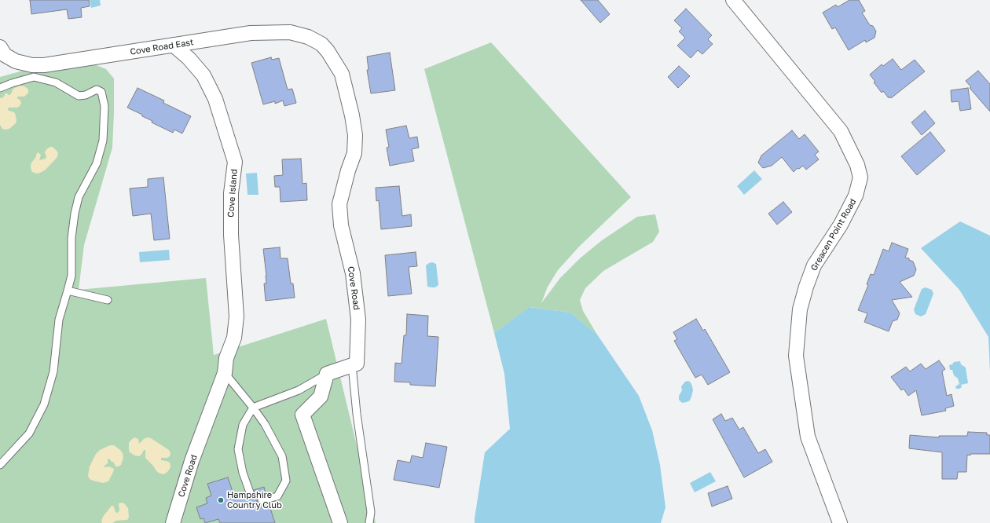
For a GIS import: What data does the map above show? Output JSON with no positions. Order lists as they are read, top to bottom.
{
  "streets": {
    "street": [
      "Cove Road East",
      "Cove Island",
      "Greacen Point Road",
      "Cove Road"
    ]
  },
  "crossings": [
    ["Cove Road East", "Cove Island"],
    ["Cove Road East", "Cove Road"],
    ["Cove Island", "Cove Road"]
  ],
  "places": ["Hampshire Country Club"]
}
